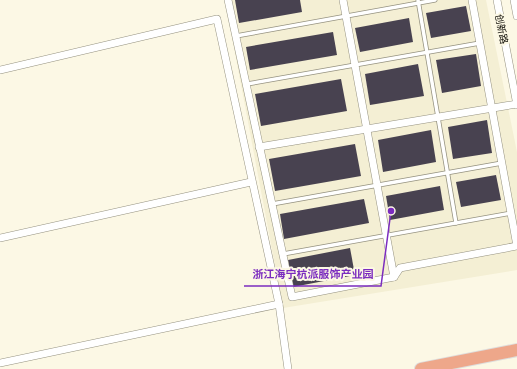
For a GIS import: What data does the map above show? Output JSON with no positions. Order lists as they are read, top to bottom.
{
  "streets": {
    "street": ["创新路"]
  },
  "places": ["浙江海宁杭派服饰产业园"]
}
